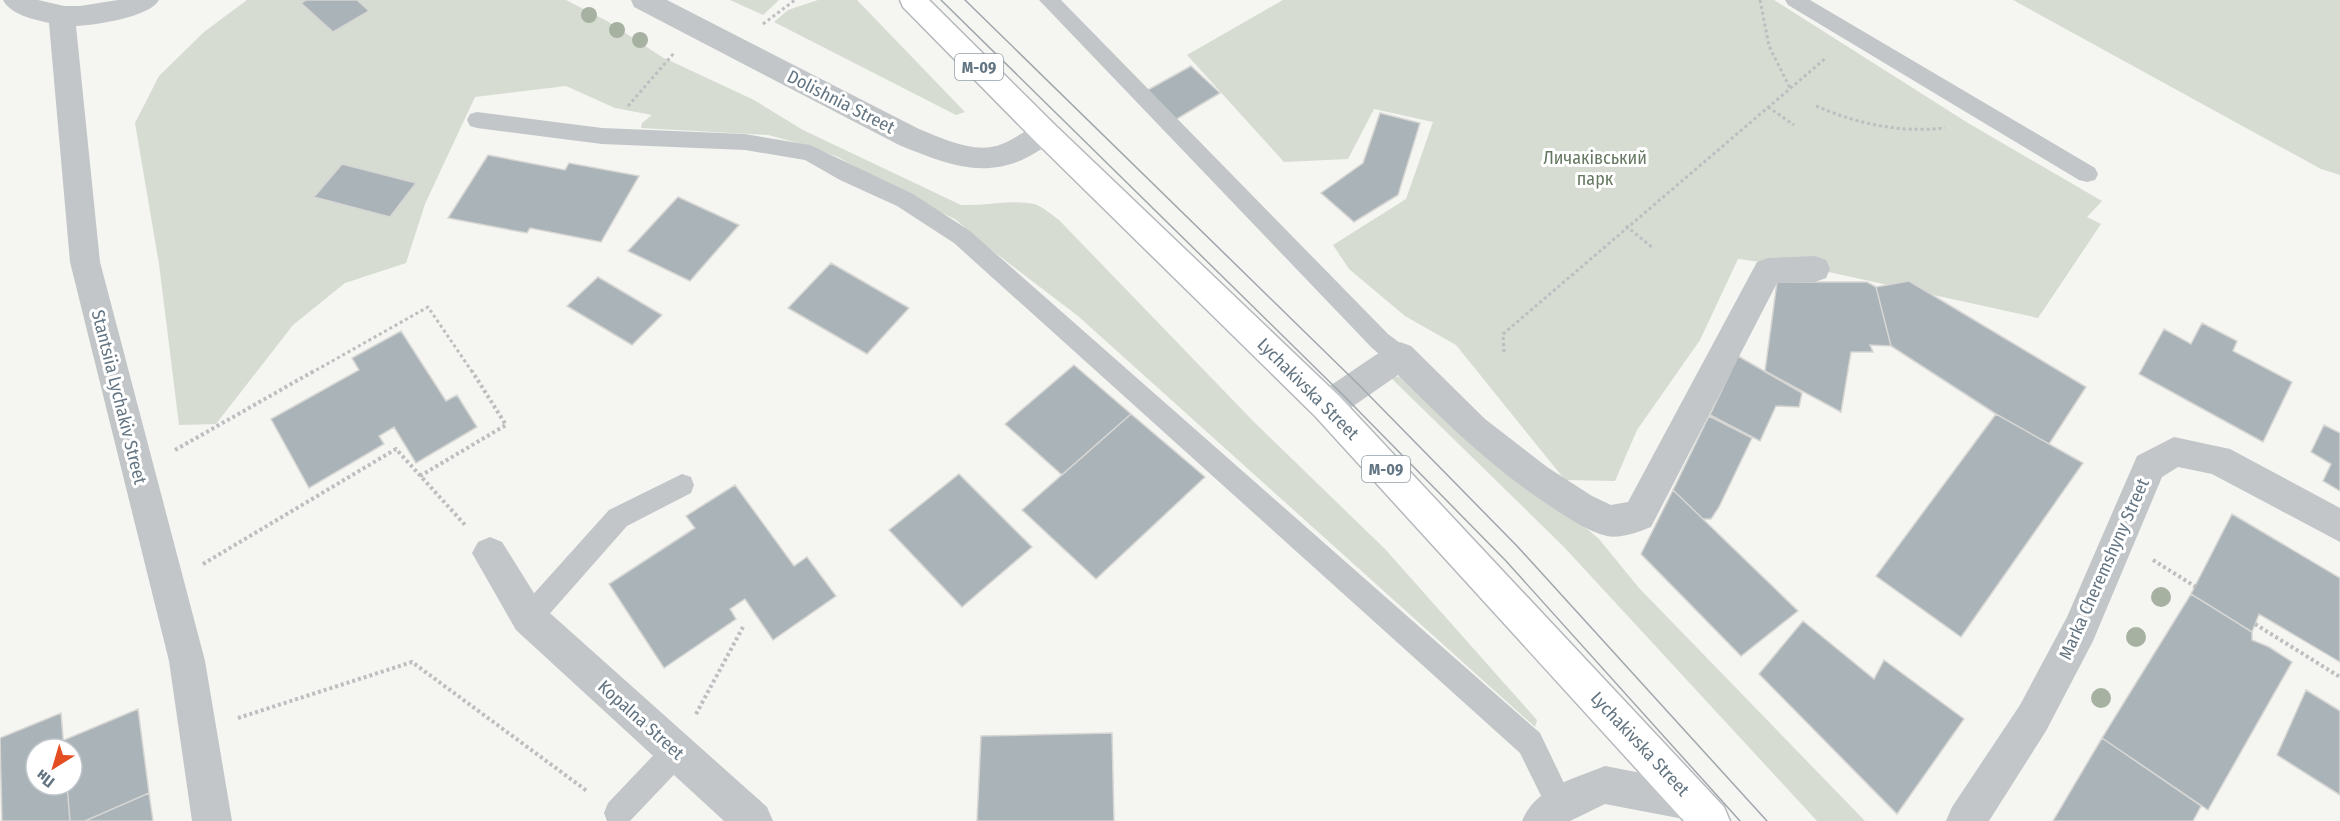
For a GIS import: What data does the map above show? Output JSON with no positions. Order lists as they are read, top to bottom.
{
  "streets": {
    "main road": ["М-09", "Lychakivska Street"],
    "street": [
      "Dolishnia Street",
      "Stantsiia Lychakiv Street",
      "Marka Cheremshyny Street",
      "Kopalna Street"
    ]
  },
  "crossings": [
    ["Dolishnia Street", "Lychakivska Street"]
  ],
  "parks": ["Личаківський парк"],
  "north": "bottom left"
}
